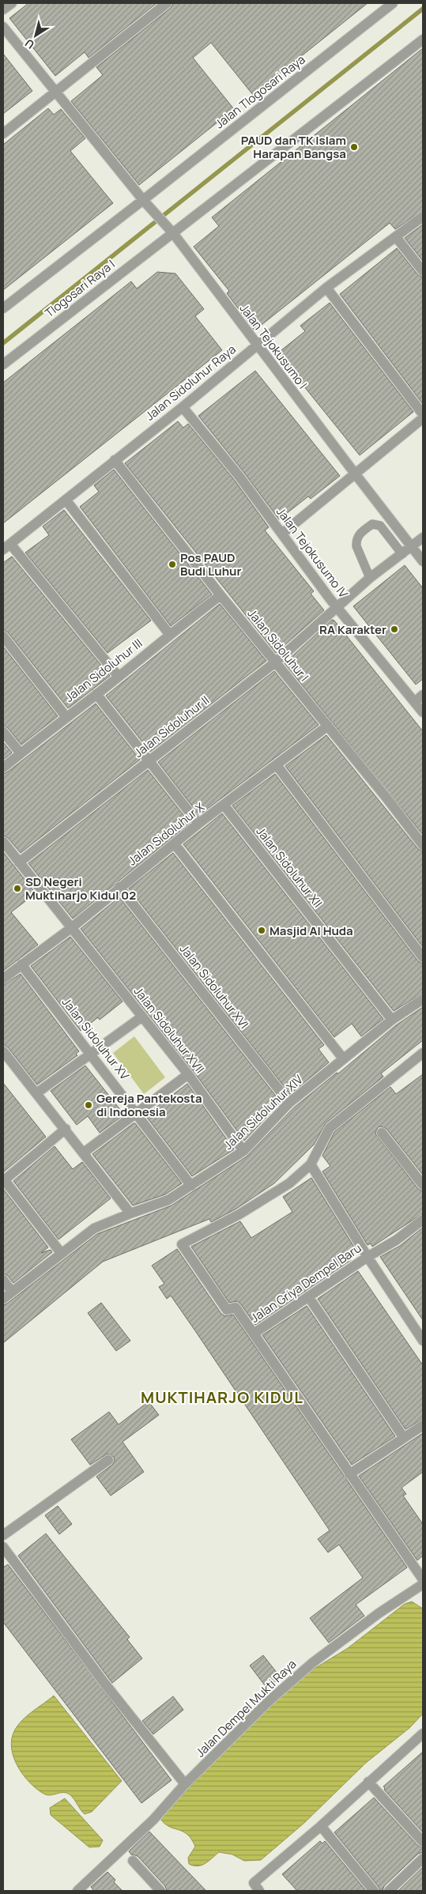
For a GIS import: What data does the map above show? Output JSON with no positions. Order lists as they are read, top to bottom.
{
  "streets": {
    "street": [
      "Jalan Tlogosari Raya",
      "Tlogosari Raya I",
      "Jalan Tejokusumo I",
      "Jalan Sidoluhur Raya",
      "Jalan Tejokusumo IV",
      "Jalan Sidoluhur I",
      "Jalan Sidoluhur III",
      "Jalan Sidoluhur II",
      "Jalan Sidoluhur X",
      "Jalan Sidoluhur XII",
      "Jalan Sidoluhur XVI",
      "Jalan Sidoluhur XVII",
      "Jalan Sidoluhur XV",
      "Jalan Sidoluhur XIV",
      "Jalan Griya Dempel Baru",
      "Jalan Dempel Mukti Raya"
    ]
  },
  "crossings": [
    ["Jalan Tlogosari Raya", "Jalan Tejokusumo I"],
    ["Tlogosari Raya I", "Jalan Tejokusumo I"],
    ["Jalan Tejokusumo I", "Jalan Sidoluhur Raya"],
    ["Jalan Tejokusumo I", "Jalan Sidoluhur II"],
    ["Jalan Sidoluhur Raya", "Jalan Tejokusumo IV"],
    ["Jalan Sidoluhur Raya", "Jalan Sidoluhur I"],
    ["Jalan Tejokusumo IV", "Jalan Sidoluhur II"],
    ["Jalan Sidoluhur I", "Jalan Sidoluhur III"],
    ["Jalan Sidoluhur I", "Jalan Sidoluhur II"],
    ["Jalan Sidoluhur I", "Jalan Sidoluhur X"],
    ["Jalan Sidoluhur II", "Jalan Sidoluhur XVII"],
    ["Jalan Sidoluhur X", "Jalan Sidoluhur XII"],
    ["Jalan Sidoluhur X", "Jalan Sidoluhur XVI"],
    ["Jalan Sidoluhur X", "Jalan Sidoluhur XVII"],
    ["Jalan Sidoluhur X", "Jalan Sidoluhur XV"],
    ["Jalan Sidoluhur XII", "Jalan Sidoluhur XIV"],
    ["Jalan Sidoluhur XVI", "Jalan Sidoluhur XIV"],
    ["Jalan Sidoluhur XVII", "Jalan Sidoluhur XIV"],
    ["Jalan Sidoluhur XV", "Jalan Sidoluhur XIV"]
  ],
  "districts": ["MUKTIHARJO KIDUL"],
  "places": [
    "PAUD dan TK Islam Harapan Bangsa",
    "Pos PAUD Budi Luhur",
    "RA Karakter",
    "SD Negeri Muktiharjo Kidul 02",
    "Masjid Al Huda",
    "Gereja Pantekosta di Indonesia"
  ],
  "north": "bottom left"
}
